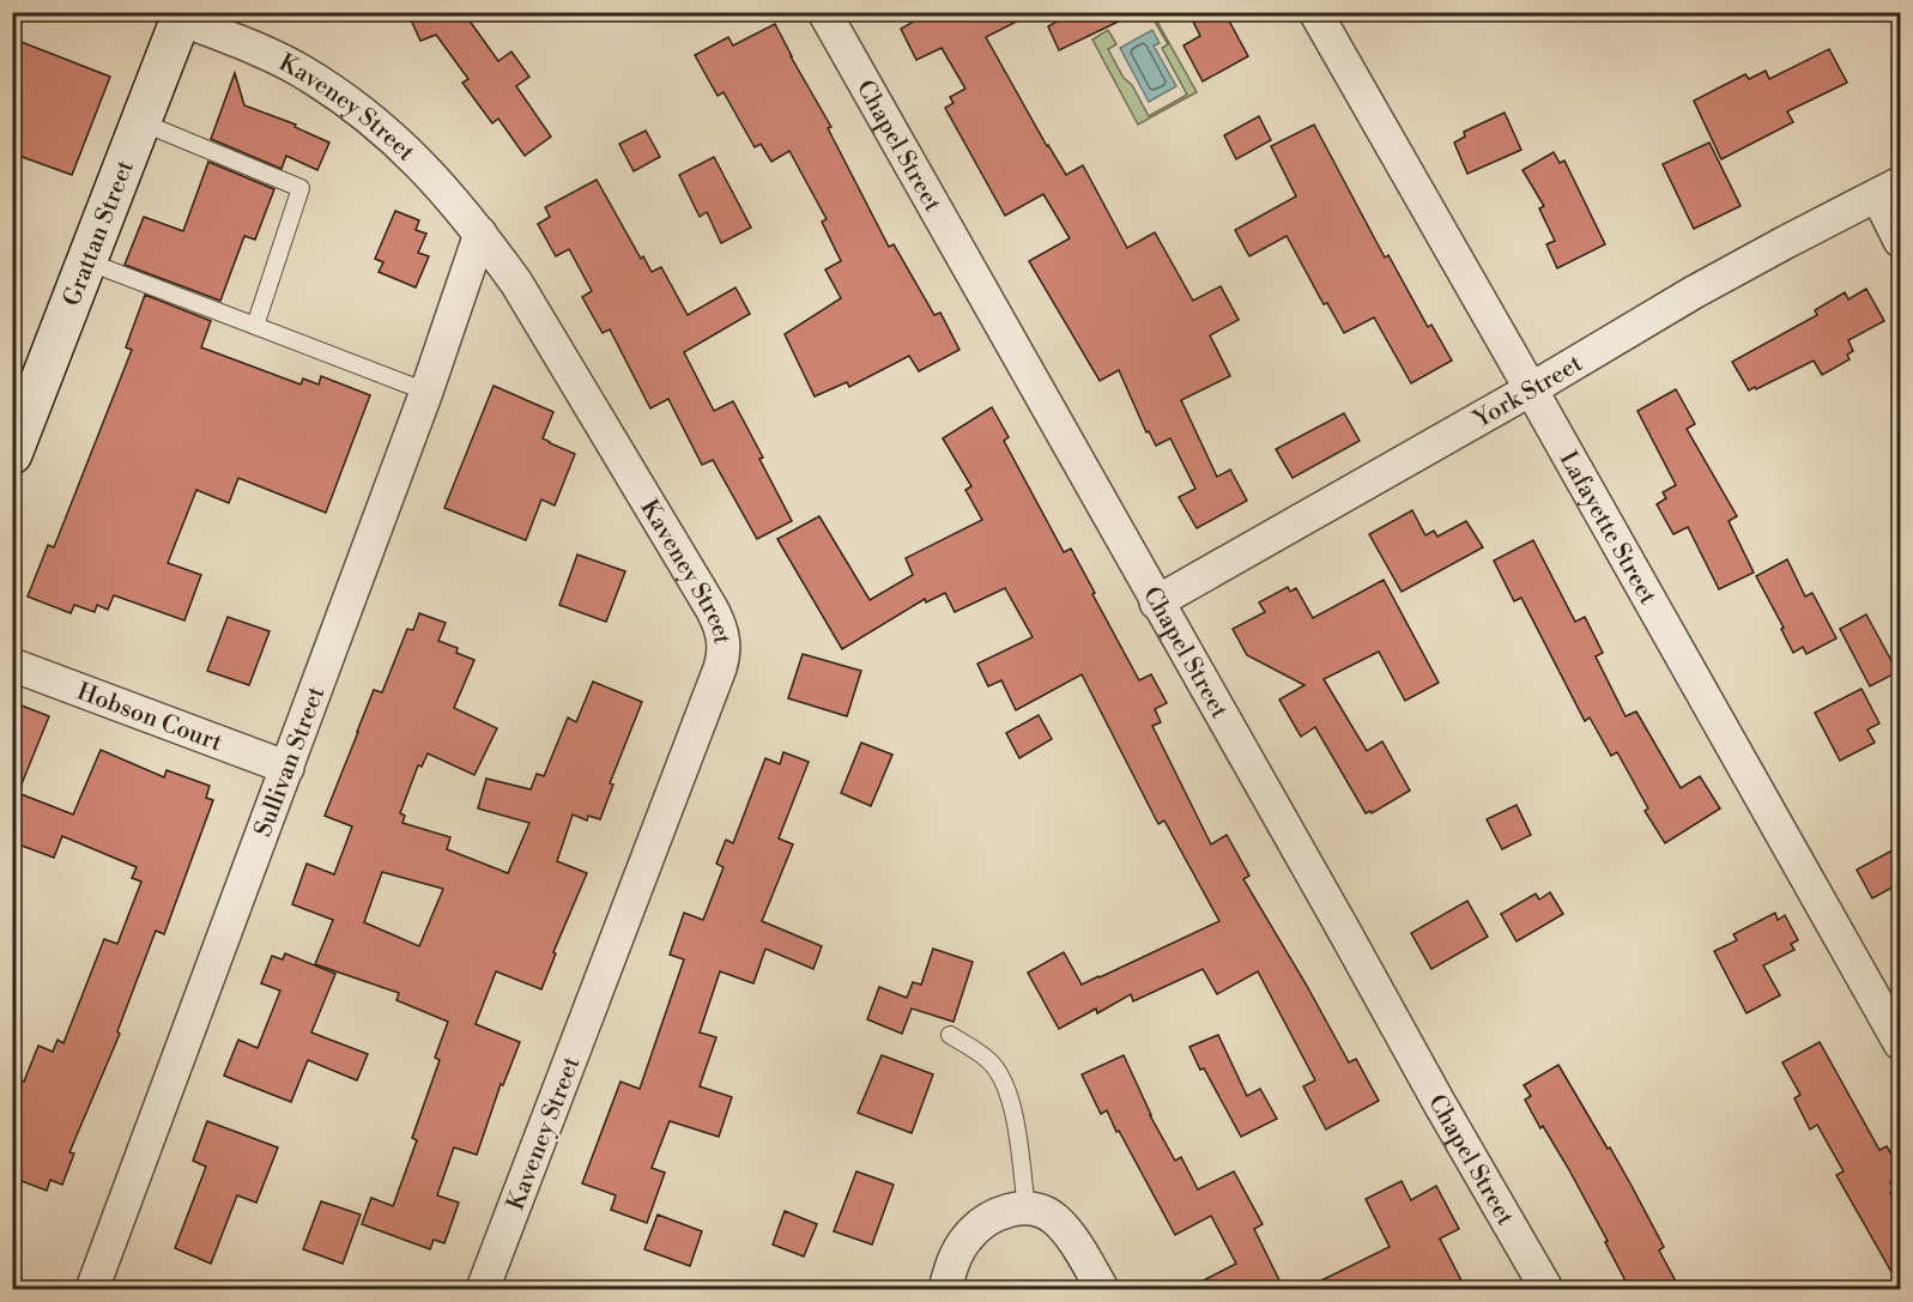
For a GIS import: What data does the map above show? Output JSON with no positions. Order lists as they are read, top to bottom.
{
  "streets": {
    "main road": ["Grattan Street"],
    "street": [
      "Kaveney Street",
      "Chapel Street",
      "York Street",
      "Lafayette Street",
      "Hobson Court",
      "Sullivan Street"
    ]
  },
  "crossings": [
    ["Kaveney Street", "Grattan Street"],
    ["Kaveney Street", "Sullivan Street"],
    ["Chapel Street", "York Street"],
    ["York Street", "Lafayette Street"],
    ["Hobson Court", "Sullivan Street"]
  ]
}
